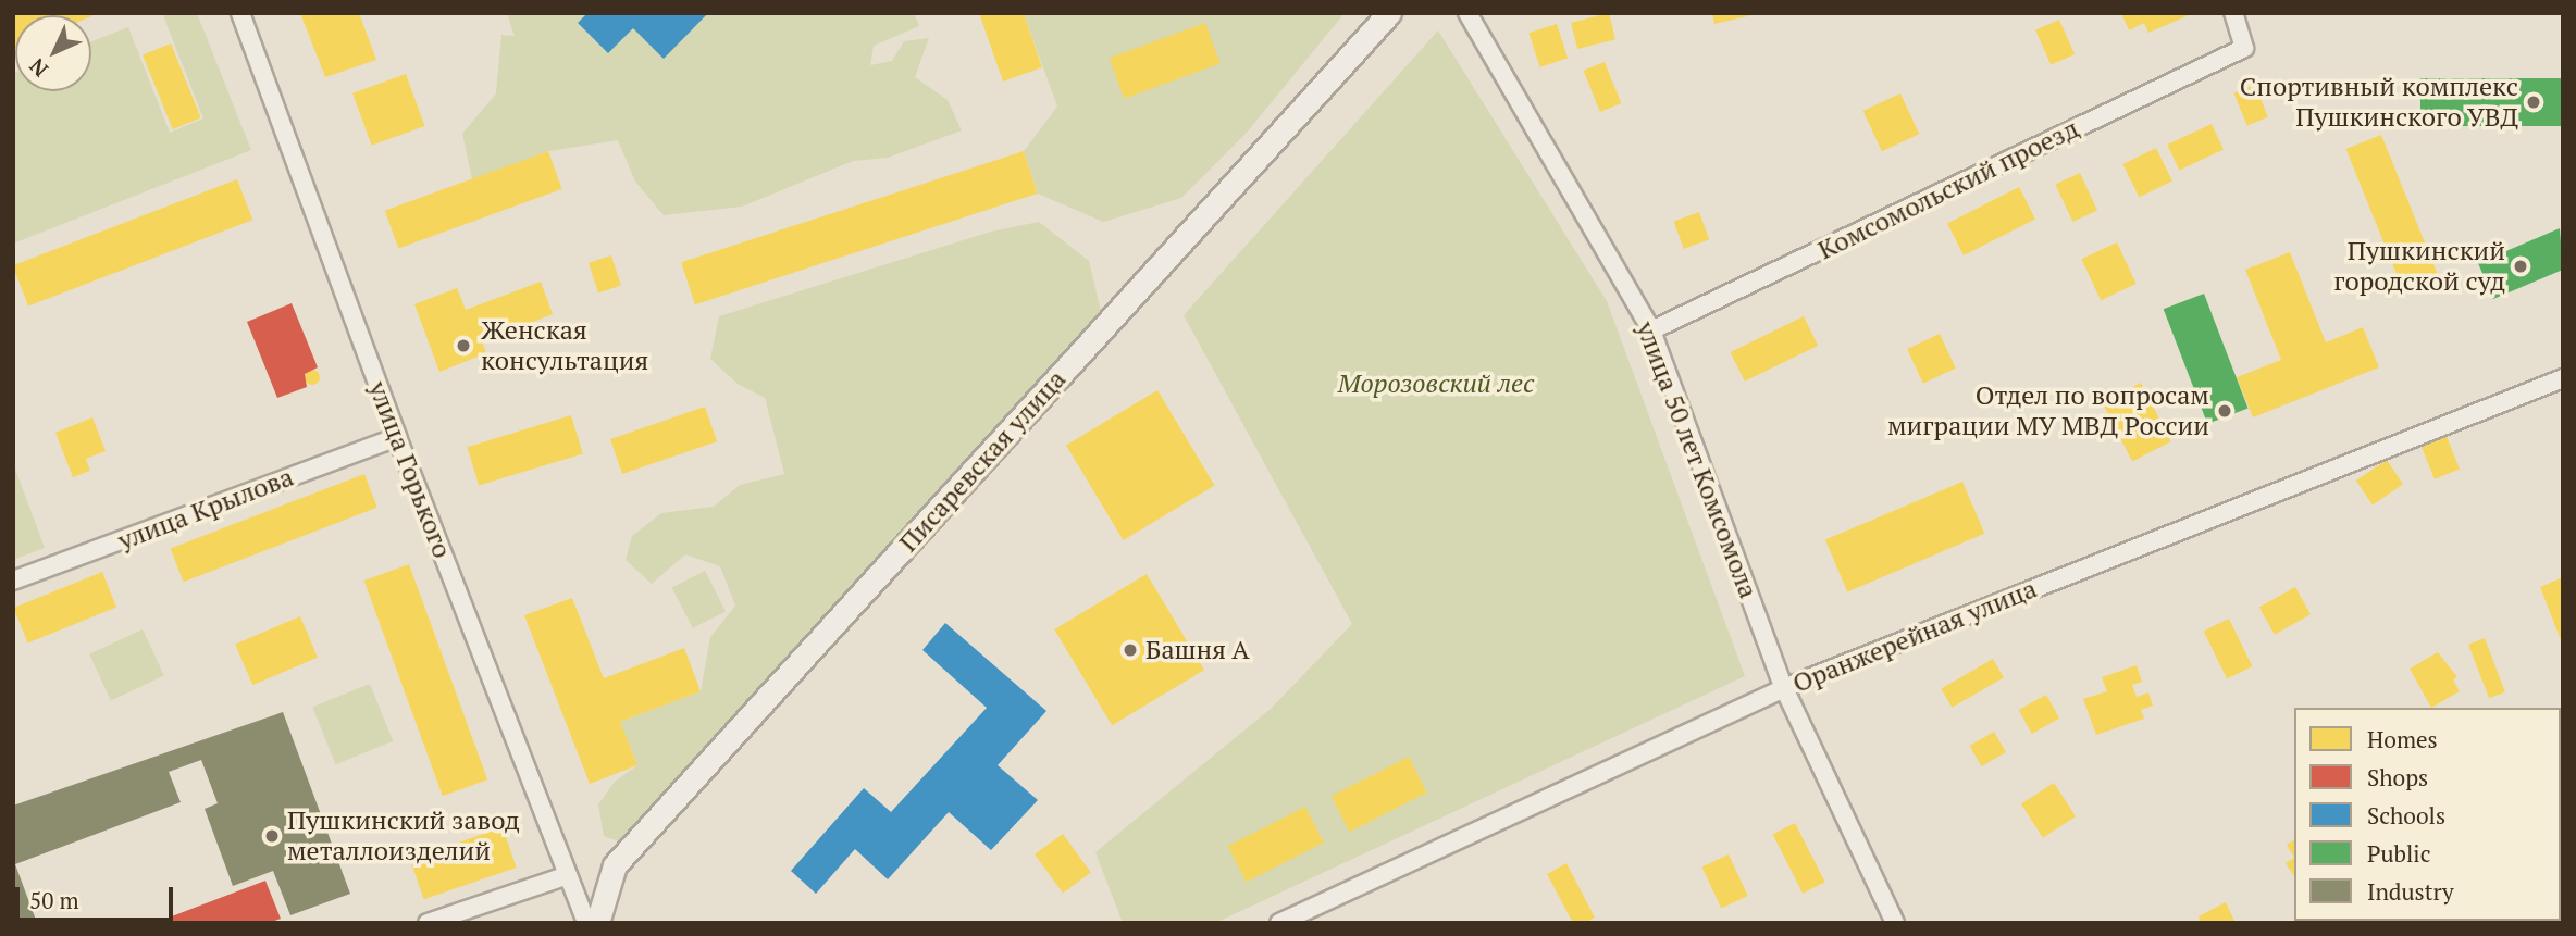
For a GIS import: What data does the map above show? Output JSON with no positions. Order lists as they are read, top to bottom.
{
  "streets": {
    "street": [
      "Комсомольский проезд",
      "улица 50 лет Комсомола",
      "Писаревская улица",
      "улица Горького",
      "улица Крылова",
      "Оранжерейная улица"
    ]
  },
  "crossings": [
    ["Комсомольский проезд", "улица 50 лет Комсомола"],
    ["улица 50 лет Комсомола", "Оранжерейная улица"],
    ["улица Горького", "улица Крылова"]
  ],
  "parks": ["Морозовский лес"],
  "places": [
    "Спортивный комплекс Пушкинского УВД",
    "Пушкинский городской суд",
    "Женская консультация",
    "Отдел по вопросам миграции МУ МВД России",
    "Башня А",
    "Пушкинский завод металлоизделий"
  ],
  "legend": [
    "Homes",
    "Shops",
    "Schools",
    "Public",
    "Industry"
  ],
  "scale_bar": "50 m",
  "north": "bottom left"
}
